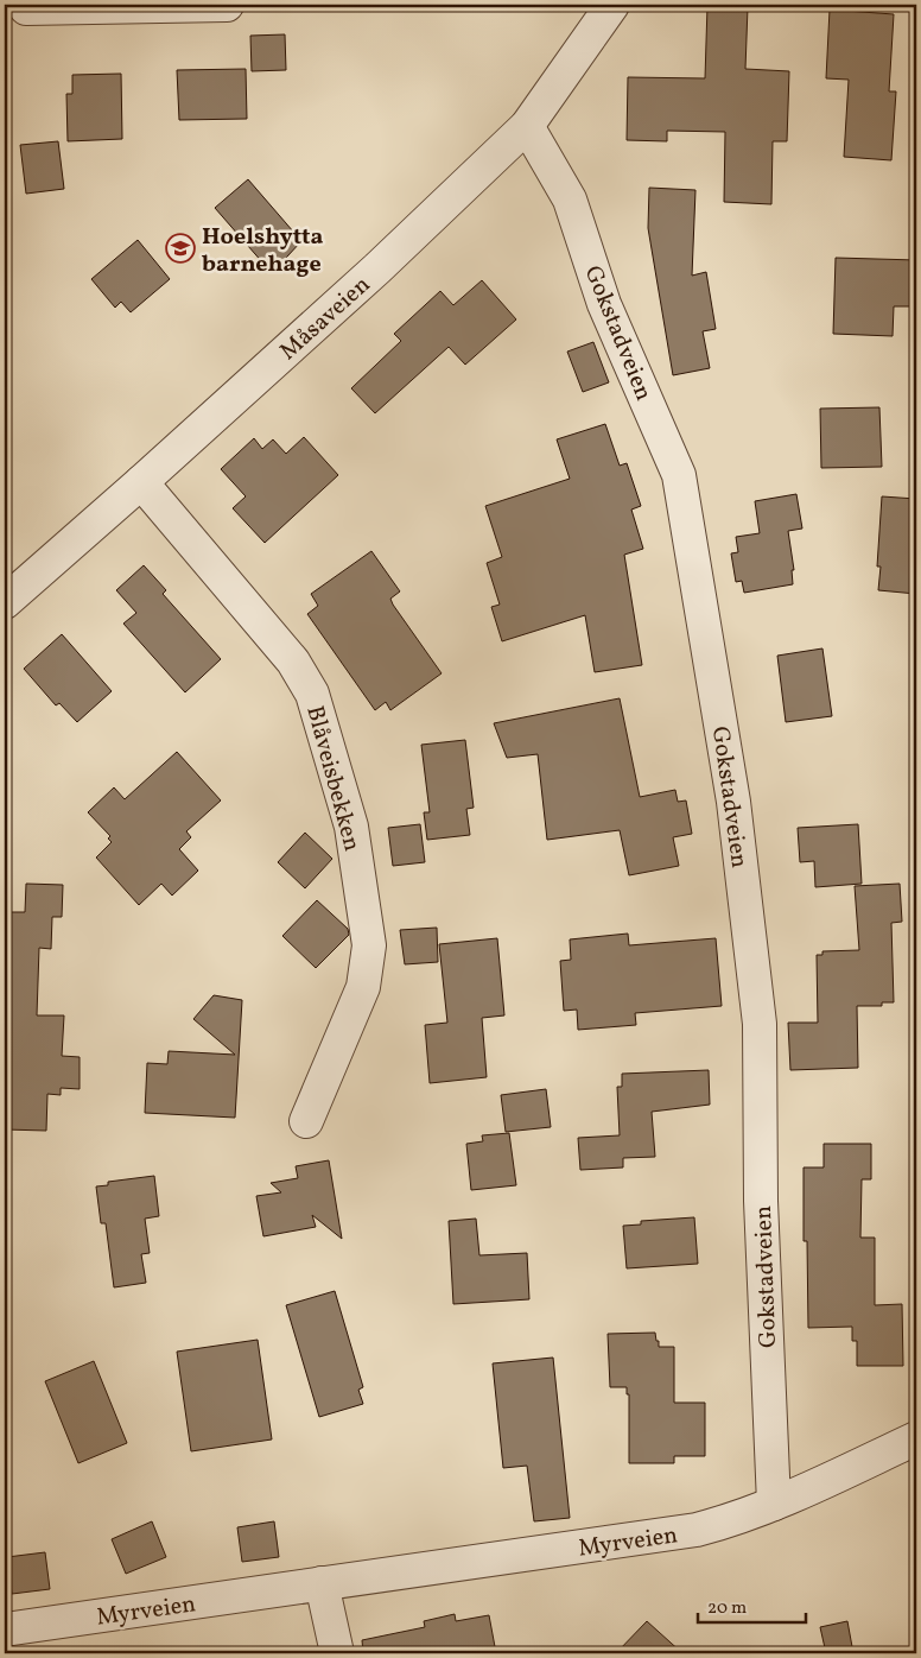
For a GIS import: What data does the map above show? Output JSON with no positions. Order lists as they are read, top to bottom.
{
  "streets": {
    "street": [
      "Måsaveien",
      "Gokstadveien",
      "Blåveisbekken",
      "Myrveien"
    ]
  },
  "crossings": [
    ["Måsaveien", "Gokstadveien"],
    ["Måsaveien", "Blåveisbekken"],
    ["Gokstadveien", "Myrveien"]
  ],
  "places": {
    "school or university": ["Hoelshytta barnehage"]
  },
  "scale_bar": "20 m"
}
